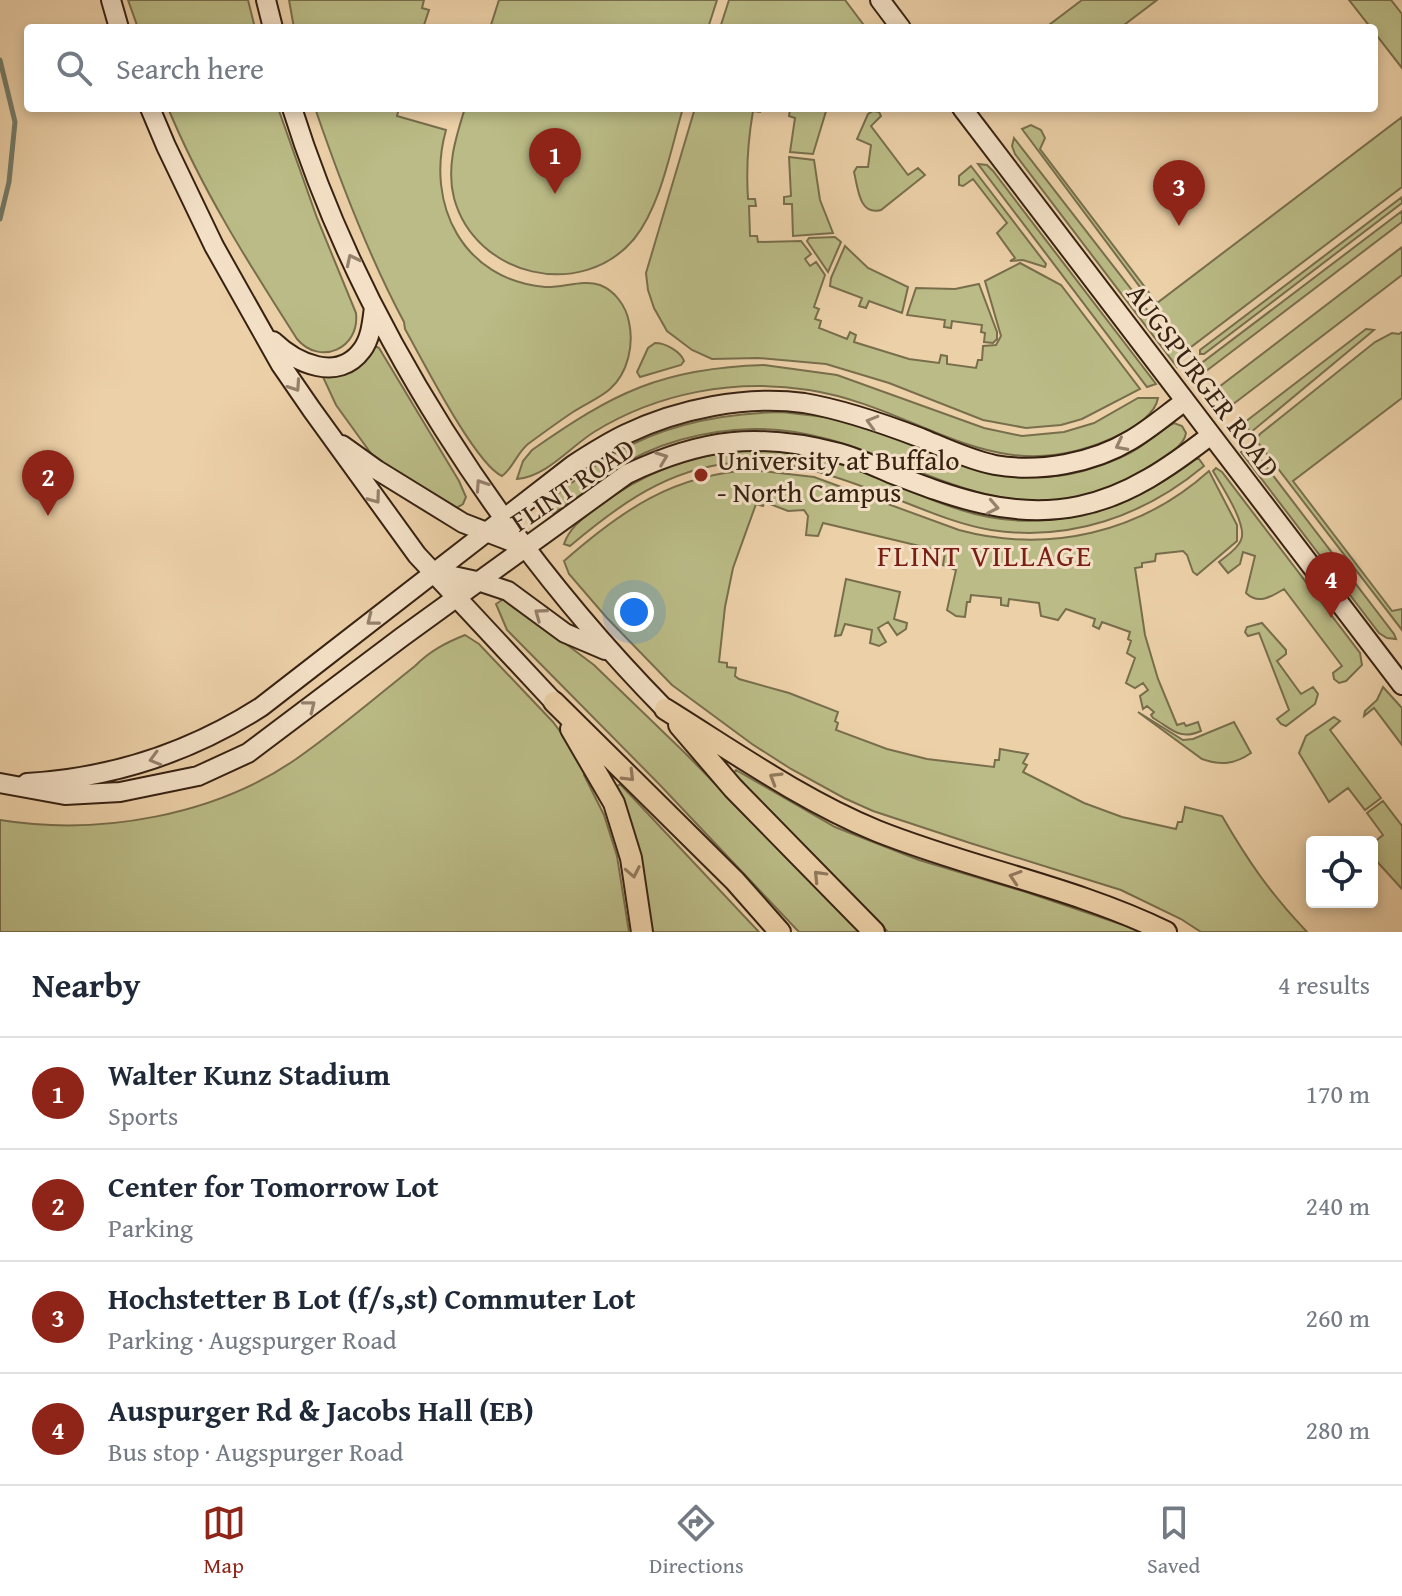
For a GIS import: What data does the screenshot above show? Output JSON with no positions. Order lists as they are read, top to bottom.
{
  "streets": {
    "street": ["AUGSPURGER ROAD", "FLINT ROAD"]
  },
  "crossings": [
    ["AUGSPURGER ROAD", "FLINT ROAD"]
  ],
  "districts": ["FLINT VILLAGE"],
  "places": ["University at Buffalo - North Campus"],
  "page": {
    "search": "Search here",
    "pins": [
      "1",
      "3",
      "2",
      "4"
    ],
    "heading": ["Nearby", "4 results"],
    "list": [
      {
        "mark": "1",
        "name": "Walter Kunz Stadium",
        "note": "Sports",
        "value": "170 m"
      },
      {
        "mark": "2",
        "name": "Center for Tomorrow Lot",
        "note": "Parking",
        "value": "240 m"
      },
      {
        "mark": "3",
        "name": "Hochstetter B Lot (f/s,st) Commuter Lot",
        "note": "Parking · Augspurger Road",
        "value": "260 m"
      },
      {
        "mark": "4",
        "name": "Auspurger Rd & Jacobs Hall (EB)",
        "note": "Bus stop · Augspurger Road",
        "value": "280 m"
      }
    ],
    "nav": ["Map", "Directions", "Saved"]
  }
}
